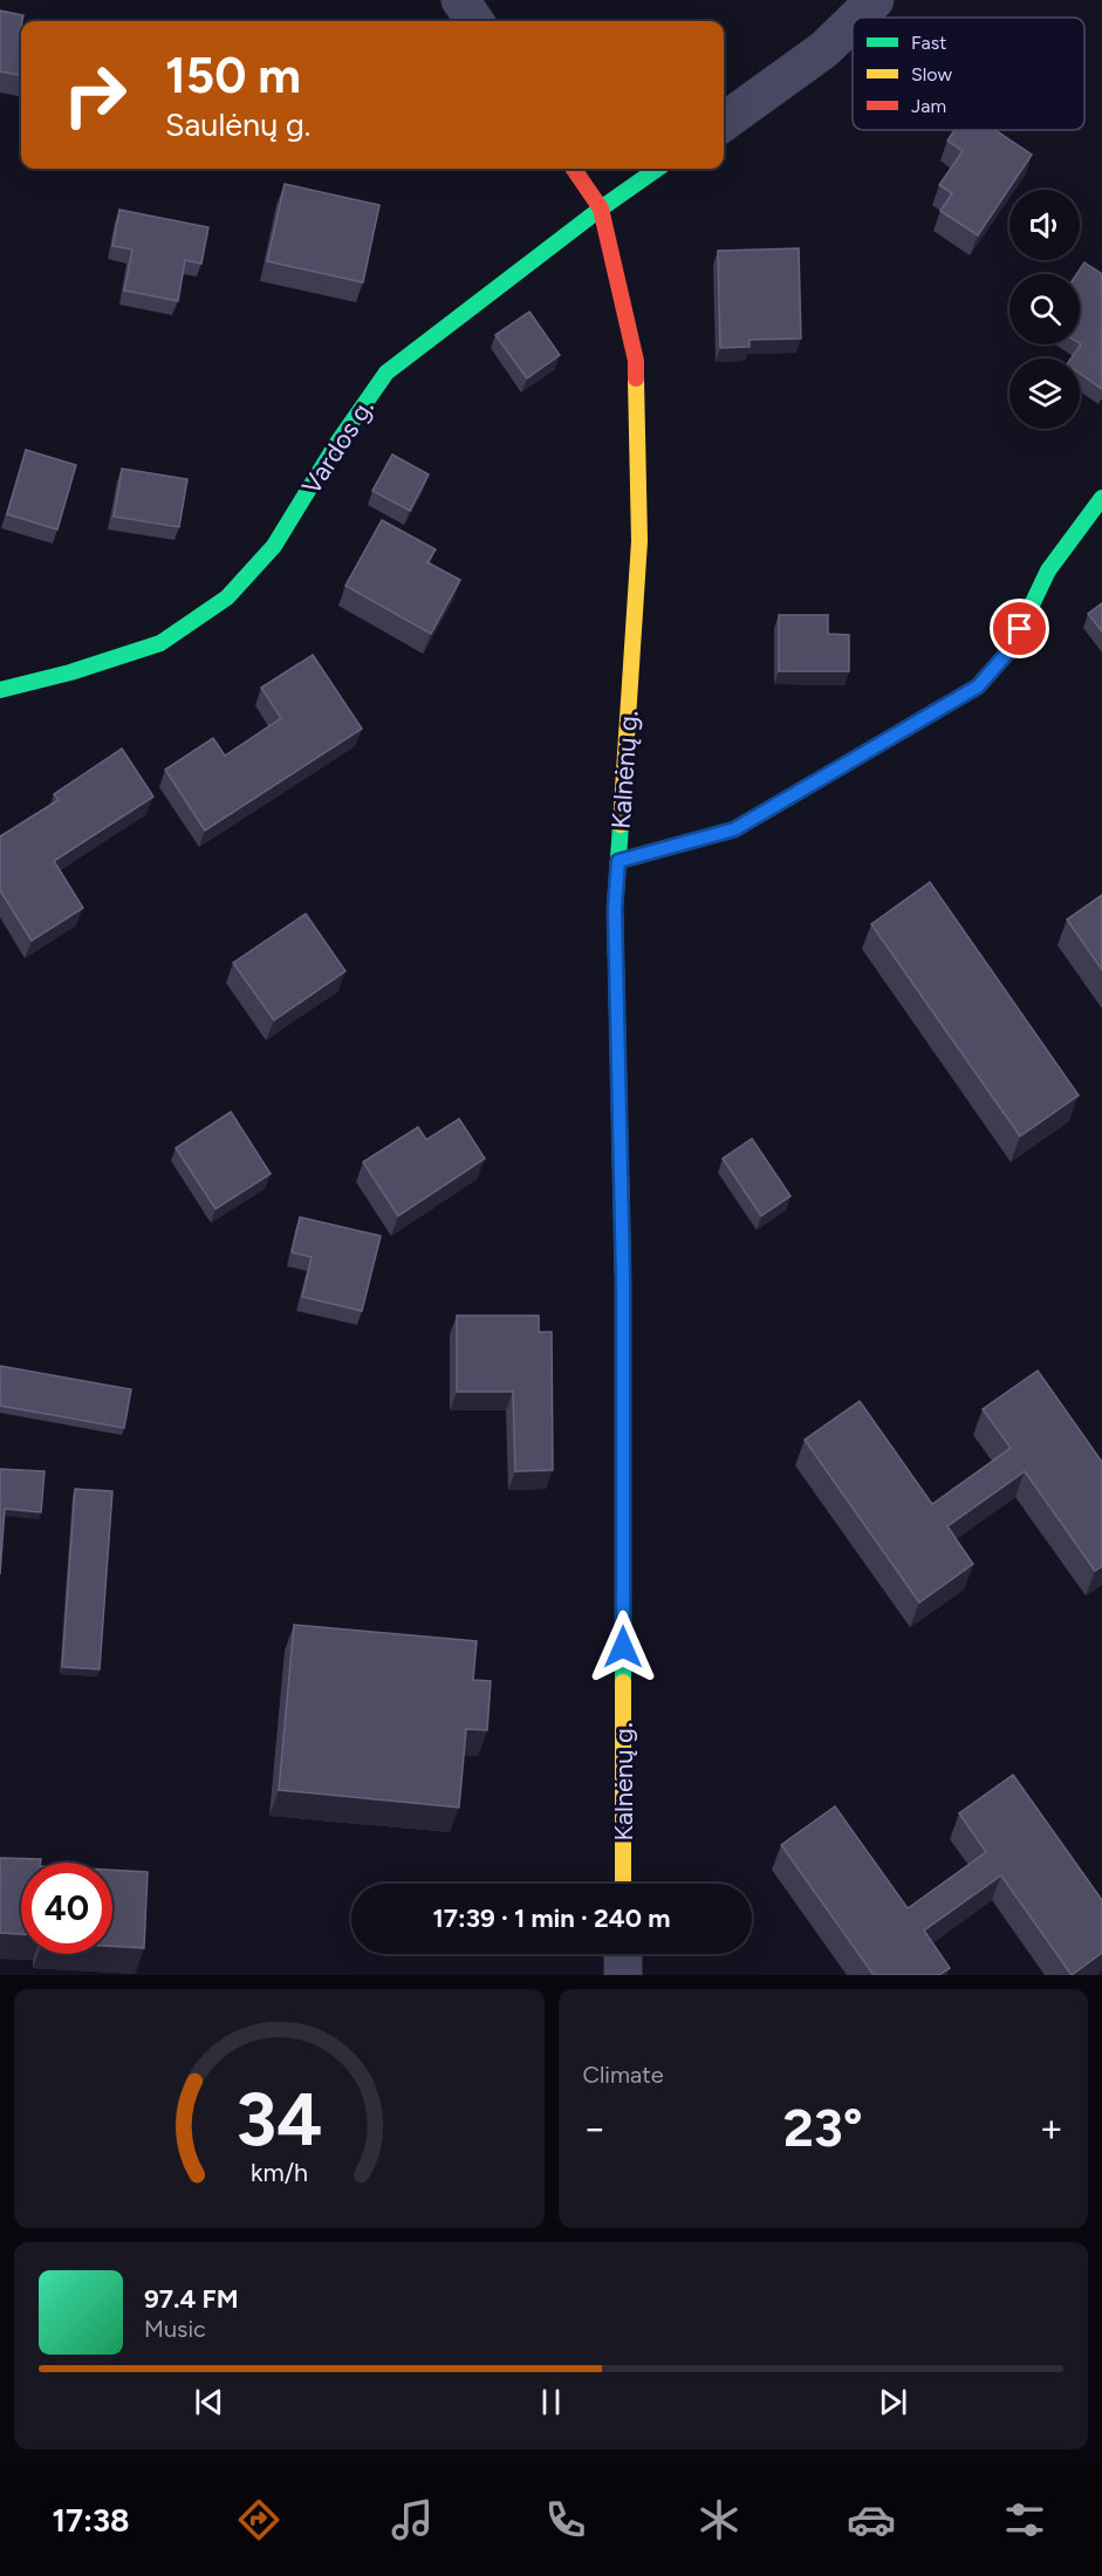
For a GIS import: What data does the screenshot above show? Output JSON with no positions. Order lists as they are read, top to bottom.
{
  "streets": {
    "street": ["Vardos g.", "Kalnėnų g."]
  },
  "crossings": [
    ["Vardos g.", "Kalnėnų g."]
  ],
  "legend": ["Fast", "Slow", "Jam"],
  "page": {
    "turn": ["150 m", "Saulėnų g."],
    "limit": "40",
    "trip": "17:39 · 1 min · 240 m",
    "tile": "Climate",
    "heat": ["−", "23°", "+"],
    "song": ["97.4 FM", "Music"],
    "tabs": "17:38",
    "gauge": ["34", "km/h"]
  }
}
